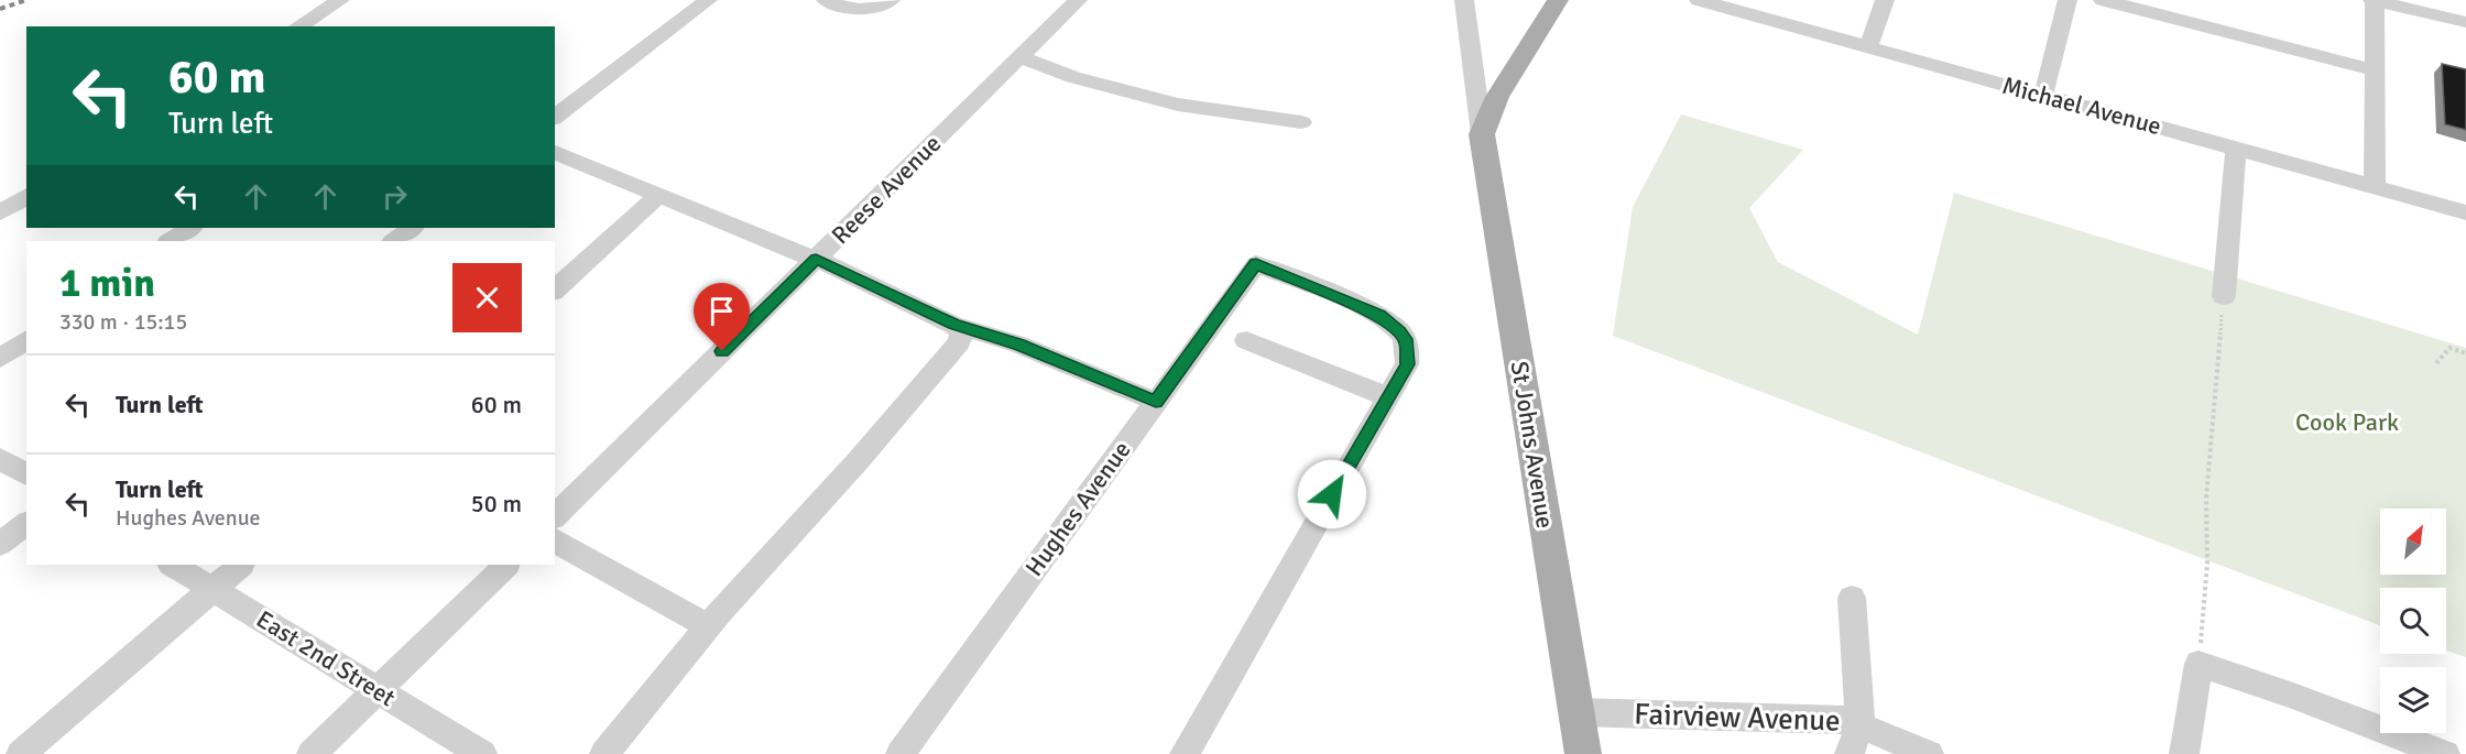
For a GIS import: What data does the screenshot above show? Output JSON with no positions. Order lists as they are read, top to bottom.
{
  "streets": {
    "main road": ["St Johns Avenue"],
    "street": [
      "Michael Avenue",
      "Reese Avenue",
      "Hughes Avenue",
      "East 2nd Street",
      "Fairview Avenue"
    ]
  },
  "crossings": [
    ["St Johns Avenue", "Fairview Avenue"]
  ],
  "parks": ["Cook Park"],
  "north": "top right",
  "page": {
    "turn": ["60 m", "Turn left"],
    "heading": ["1 min", "330 m · 15:15"],
    "list": [
      {
        "name": "Turn left",
        "value": "60 m"
      },
      {
        "name": "Turn left",
        "note": "Hughes Avenue",
        "value": "50 m"
      }
    ]
  }
}
